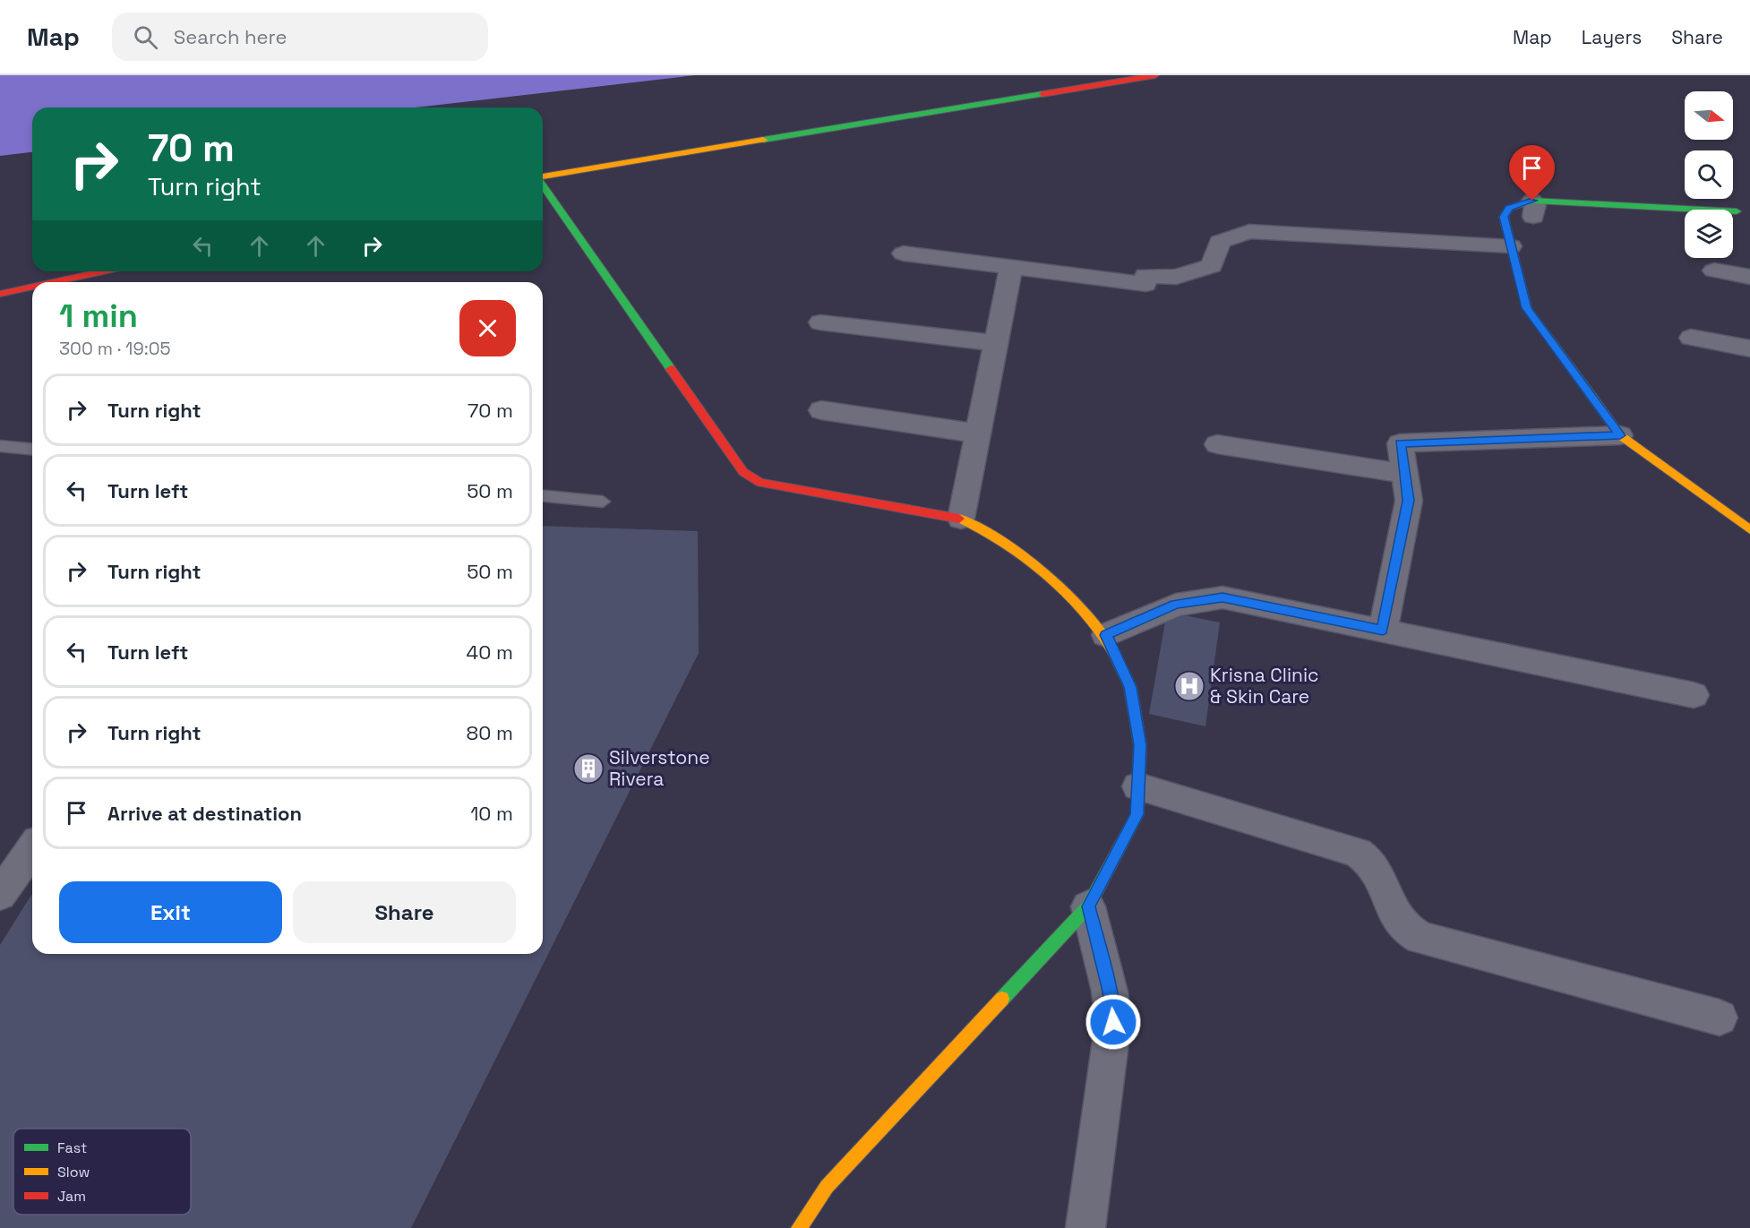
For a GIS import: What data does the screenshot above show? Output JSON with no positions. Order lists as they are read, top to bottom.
{
  "places": {
    "hospital": ["Krisna Clinic & Skin Care"],
    "building": ["Silverstone Rivera"]
  },
  "legend": ["Fast", "Slow", "Jam"],
  "north": "right",
  "page": {
    "header": "Map",
    "search": "Search here",
    "nav": ["Map", "Layers", "Share"],
    "turn": ["70 m", "Turn right"],
    "heading": ["1 min", "300 m · 19:05"],
    "list": [
      {
        "name": "Turn right",
        "value": "70 m"
      },
      {
        "name": "Turn left",
        "value": "50 m"
      },
      {
        "name": "Turn right",
        "value": "50 m"
      },
      {
        "name": "Turn left",
        "value": "40 m"
      },
      {
        "name": "Turn right",
        "value": "80 m"
      },
      {
        "name": "Arrive at destination",
        "value": "10 m"
      }
    ],
    "buttons": ["Exit", "Share"]
  }
}
